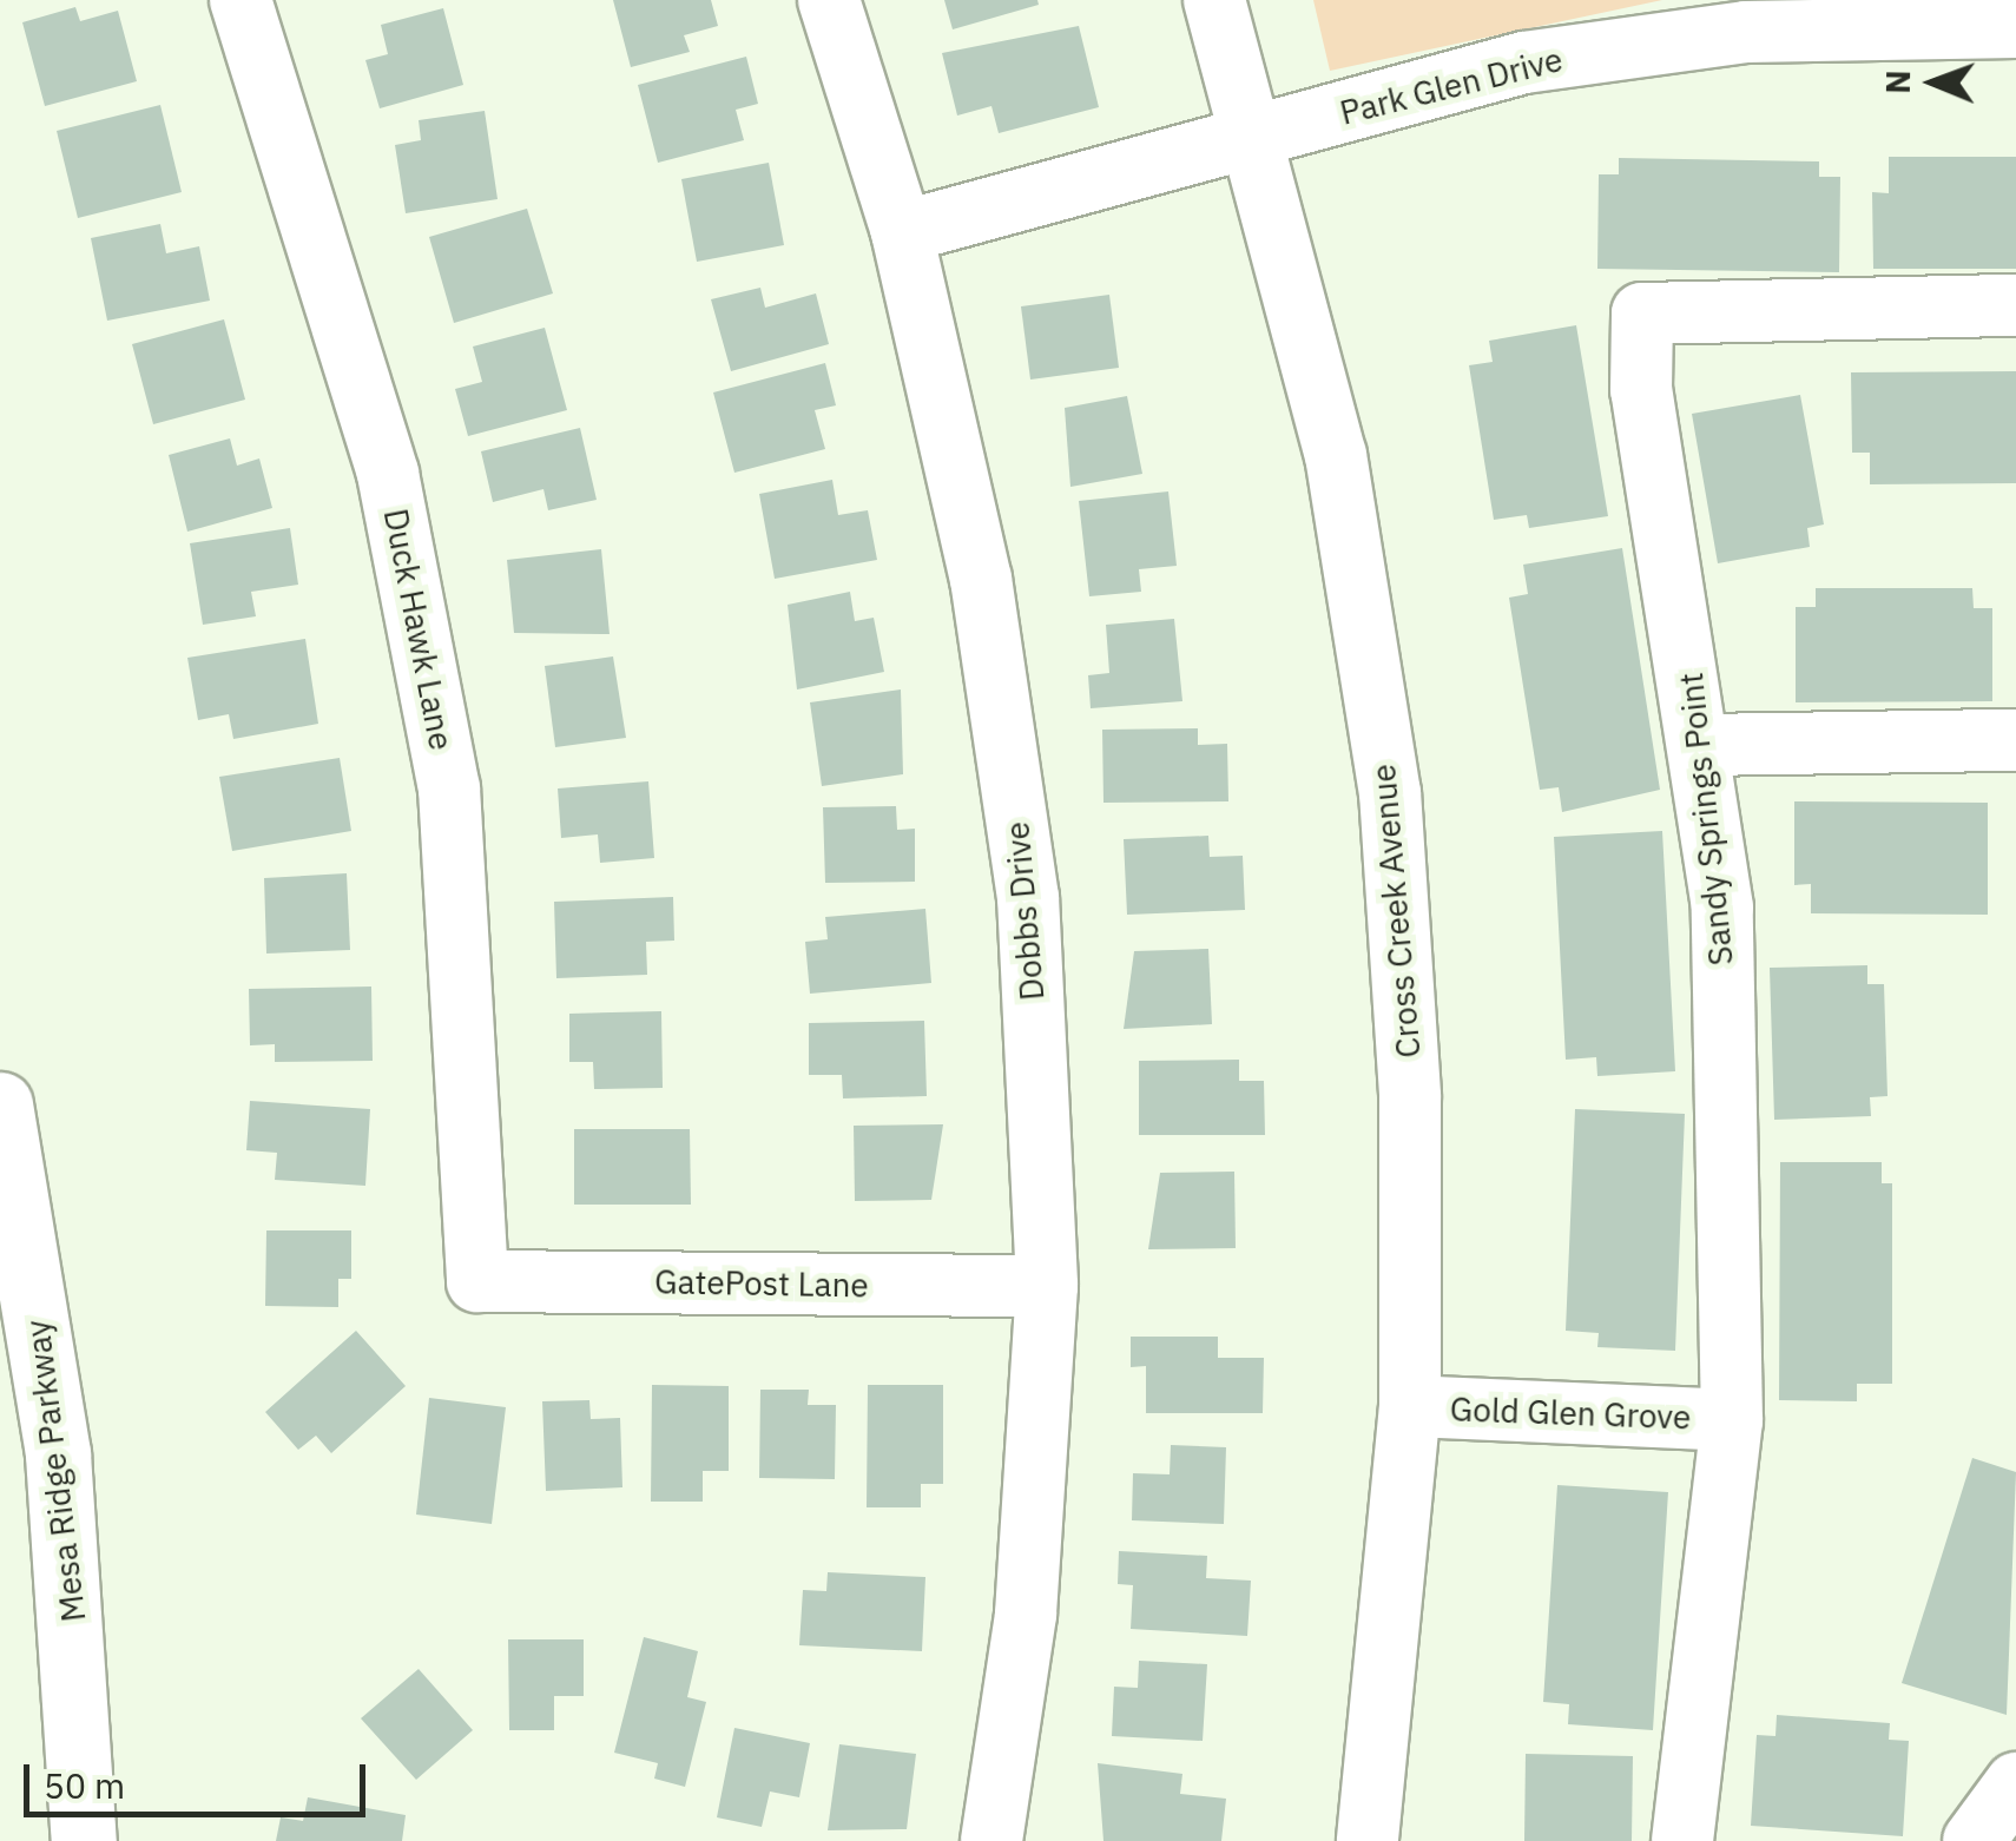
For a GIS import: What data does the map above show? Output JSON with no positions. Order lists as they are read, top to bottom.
{
  "streets": {
    "highway": ["Mesa Ridge Parkway"],
    "street": [
      "Park Glen Drive",
      "Duck Hawk Lane",
      "Sandy Springs Point",
      "Dobbs Drive",
      "Cross Creek Avenue",
      "GatePost Lane",
      "Gold Glen Grove"
    ]
  },
  "crossings": [
    ["Park Glen Drive", "Dobbs Drive"],
    ["Park Glen Drive", "Cross Creek Avenue"],
    ["Duck Hawk Lane", "GatePost Lane"],
    ["Sandy Springs Point", "Gold Glen Grove"],
    ["Dobbs Drive", "GatePost Lane"],
    ["Cross Creek Avenue", "Gold Glen Grove"]
  ],
  "scale_bar": "50 m",
  "north": "left"
}
